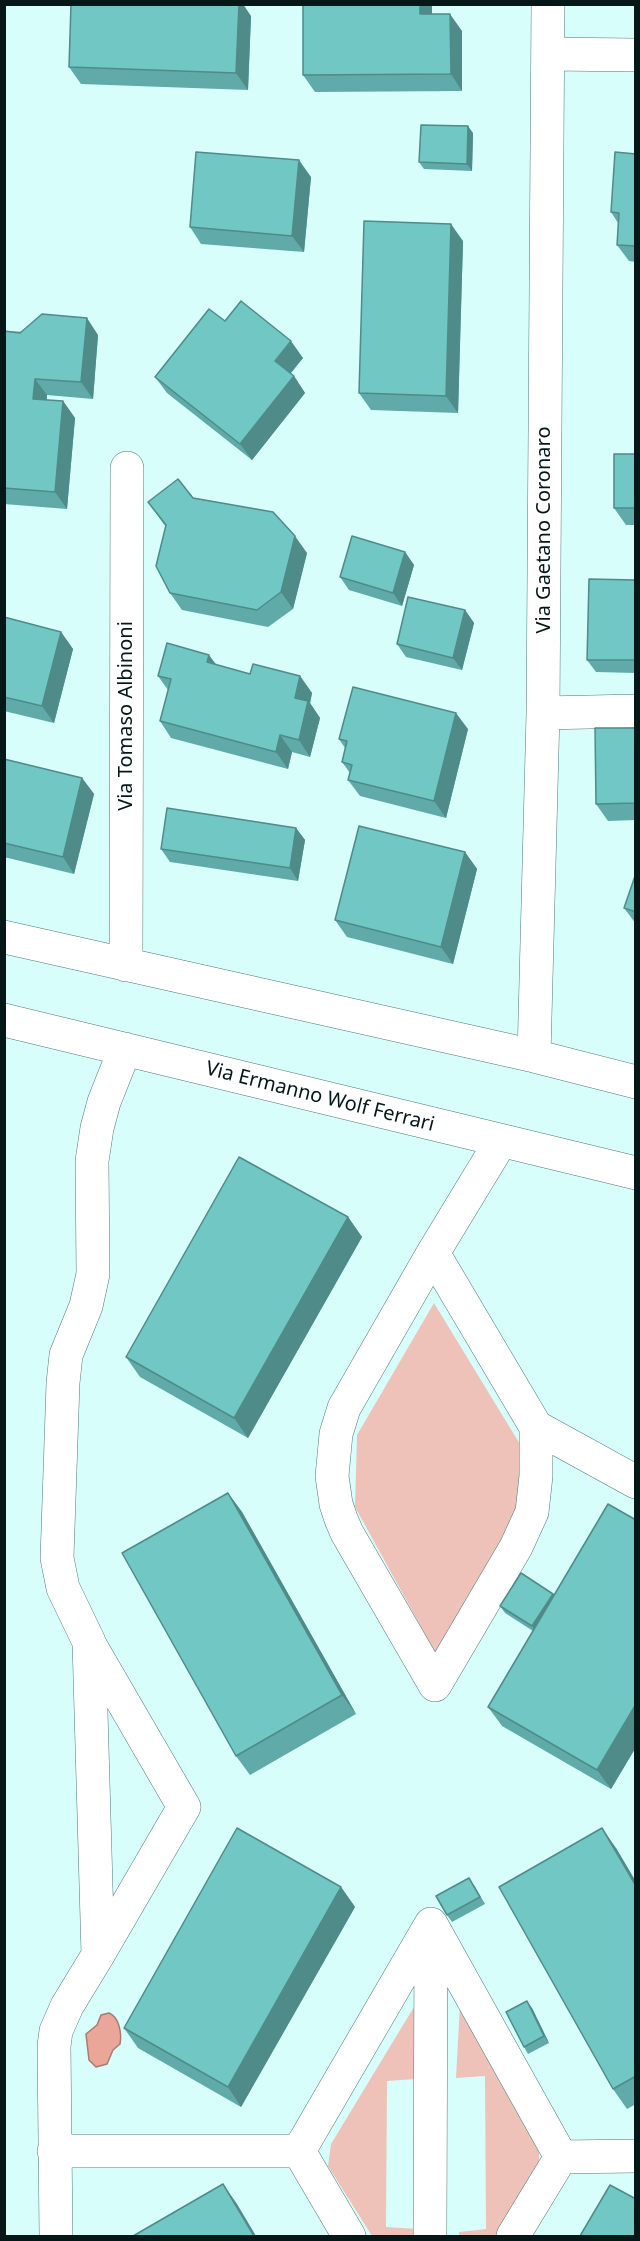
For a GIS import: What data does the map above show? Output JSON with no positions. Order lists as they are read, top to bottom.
{
  "streets": {
    "street": ["Via Gaetano Coronaro", "Via Tomaso Albinoni", "Via Ermanno Wolf Ferrari"]
  }
}
